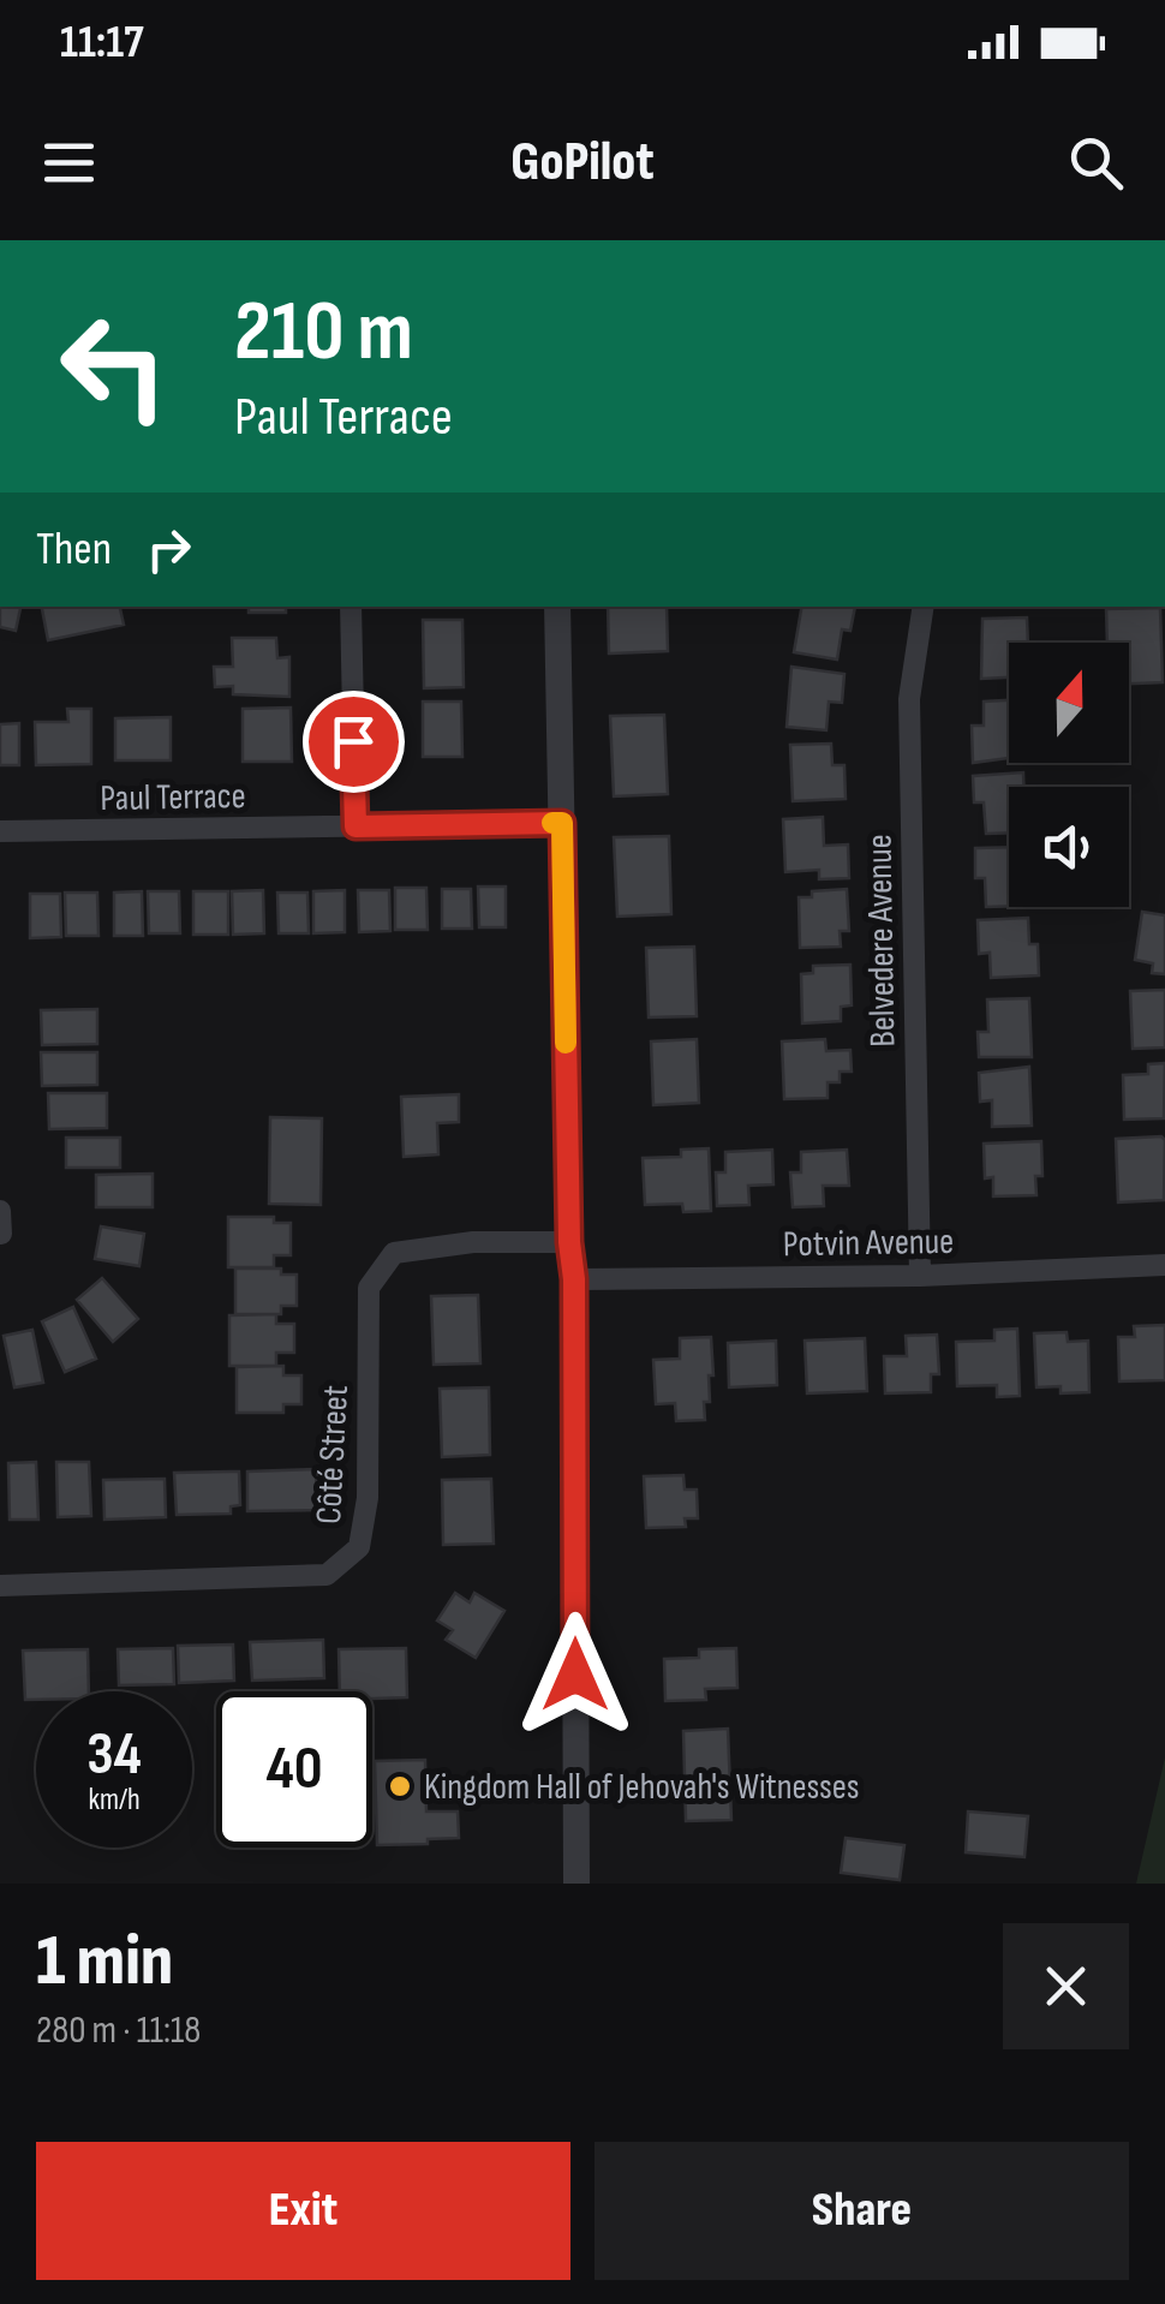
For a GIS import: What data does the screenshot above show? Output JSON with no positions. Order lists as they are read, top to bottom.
{
  "streets": {
    "street": [
      "Paul Terrace",
      "Belvedere Avenue",
      "Potvin Avenue",
      "Côté Street"
    ]
  },
  "crossings": [
    ["Belvedere Avenue", "Potvin Avenue"]
  ],
  "places": ["Kingdom Hall of Jehovah's Witnesses"],
  "north": "top",
  "page": {
    "status": "11:17",
    "header": "GoPilot",
    "turn": ["210 m", "Paul Terrace"],
    "then": "Then",
    "speed": "34 km/h",
    "limit": "40",
    "heading": ["1 min", "280 m · 11:18"],
    "buttons": ["Exit", "Share"]
  }
}
